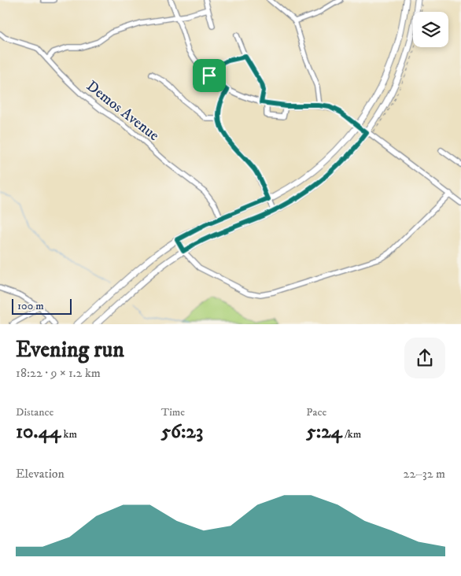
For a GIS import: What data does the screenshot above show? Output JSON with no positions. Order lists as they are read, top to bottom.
{
  "streets": {
    "street": ["Demos Avenue"]
  },
  "scale_bar": "100 m",
  "page": {
    "scale": "100 m",
    "heading": ["Evening run", "18:22 · 9 × 1.2 km"],
    "stats": [
      ["Distance", "10.44 km"],
      ["Time", "56:23"],
      ["Pace", "5:24 /km"]
    ],
    "chart": ["Elevation", "22–32 m"]
  }
}
